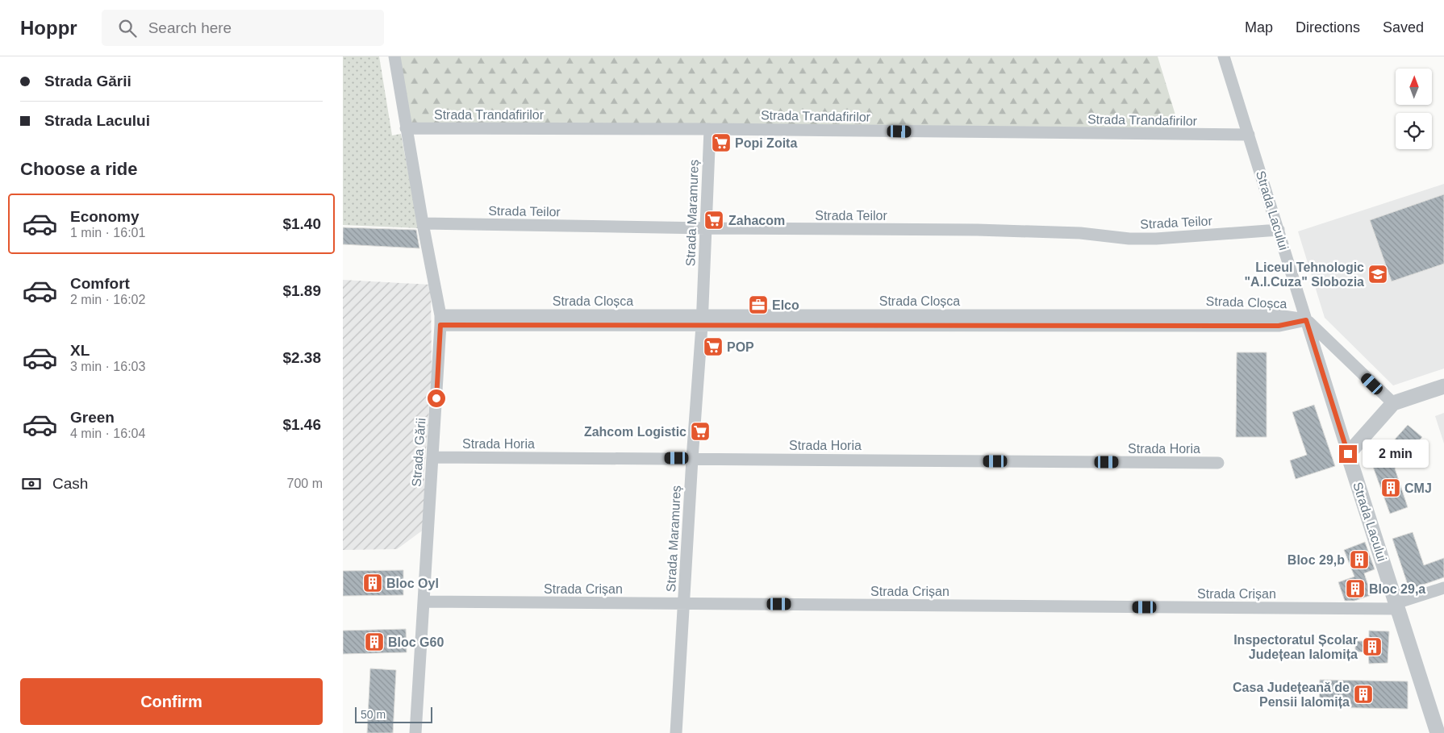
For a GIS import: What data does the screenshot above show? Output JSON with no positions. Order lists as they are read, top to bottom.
{
  "streets": {
    "street": [
      "Strada Trandafirilor",
      "Strada Lacului",
      "Strada Teilor",
      "Strada Maramureș",
      "Strada Cloșca",
      "Strada Horia",
      "Strada Gării",
      "Strada Crișan"
    ]
  },
  "crossings": [
    ["Strada Trandafirilor", "Strada Lacului"],
    ["Strada Trandafirilor", "Strada Maramureș"],
    ["Strada Trandafirilor", "Strada Gării"],
    ["Strada Lacului", "Strada Teilor"],
    ["Strada Lacului", "Strada Cloșca"],
    ["Strada Lacului", "Strada Crișan"],
    ["Strada Teilor", "Strada Maramureș"],
    ["Strada Teilor", "Strada Gării"],
    ["Strada Maramureș", "Strada Cloșca"],
    ["Strada Maramureș", "Strada Horia"],
    ["Strada Maramureș", "Strada Crișan"],
    ["Strada Cloșca", "Strada Gării"],
    ["Strada Horia", "Strada Gării"],
    ["Strada Gării", "Strada Crișan"]
  ],
  "places": {
    "supermarket": [
      "Popi Zoita",
      "Zahacom",
      "POP",
      "Zahcom Logistic"
    ],
    "school or university": ["Liceul Tehnologic \"A.I.Cuza\" Slobozia"],
    "office": ["Elco"],
    "building": [
      "CMJ",
      "Bloc 29,b",
      "Bloc Oyl",
      "Bloc 29,a",
      "Bloc G60",
      "Inspectoratul Școlar Județean Ialomița",
      "Casa Județeană de Pensii Ialomița"
    ]
  },
  "scale_bar": "50 m",
  "north": "top",
  "page": {
    "header": "Hoppr",
    "search": "Search here",
    "nav": ["Map", "Directions", "Saved"],
    "banner": ["Strada Gării", "Strada Lacului"],
    "heading": "Choose a ride",
    "list": [
      {
        "name": "Economy",
        "note": "1 min · 16:01",
        "value": "$1.40"
      },
      {
        "name": "Comfort",
        "note": "2 min · 16:02",
        "value": "$1.89"
      },
      {
        "name": "XL",
        "note": "3 min · 16:03",
        "value": "$2.38"
      },
      {
        "name": "Green",
        "note": "4 min · 16:04",
        "value": "$1.46"
      }
    ],
    "bubble": "2 min",
    "pay": ["Cash", "700 m"],
    "buttons": "Confirm",
    "scale": "50 m"
  }
}
